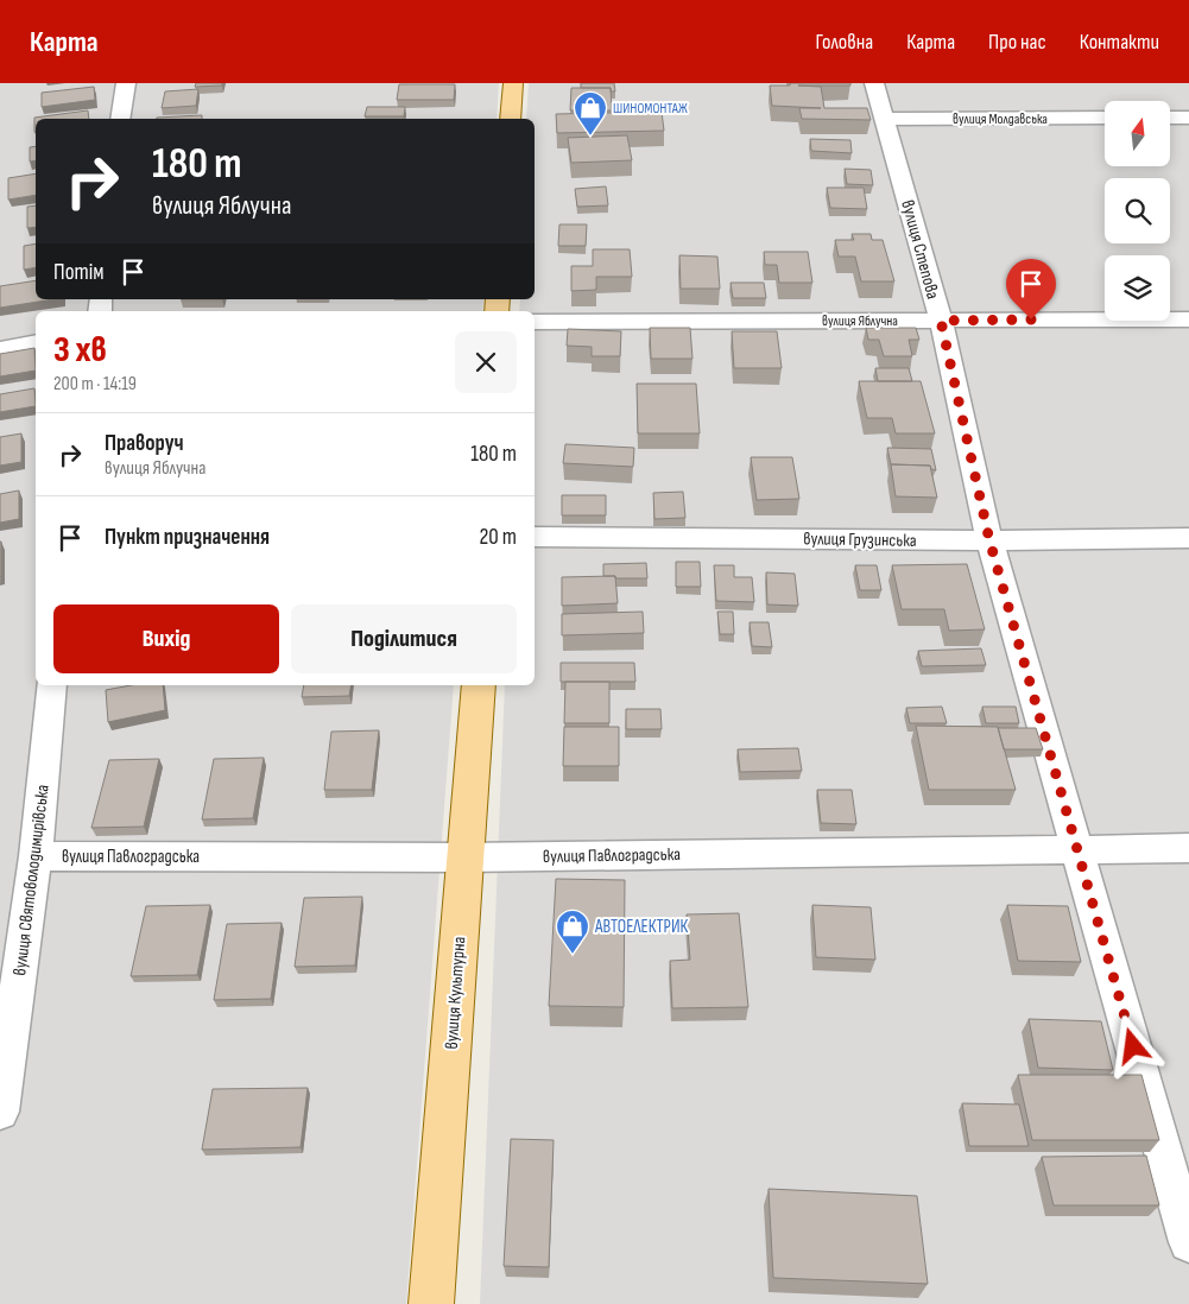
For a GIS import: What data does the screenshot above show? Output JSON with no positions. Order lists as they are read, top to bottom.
{
  "streets": {
    "main road": ["вулиця Культурна"],
    "street": [
      "вулиця Молдавська",
      "вулиця Степова",
      "вулиця Яблучна",
      "вулиця Грузинська",
      "вулиця Павлоградська",
      "вулиця Святоволодимирівська"
    ]
  },
  "crossings": [
    ["вулиця Молдавська", "вулиця Степова"],
    ["вулиця Степова", "вулиця Яблучна"],
    ["вулиця Степова", "вулиця Грузинська"],
    ["вулиця Степова", "вулиця Павлоградська"],
    ["вулиця Павлоградська", "вулиця Святоволодимирівська"],
    ["вулиця Павлоградська", "вулиця Культурна"]
  ],
  "places": {
    "shop": ["ШИНОМОНТАЖ", "АВТОЕЛЕКТРИК"]
  },
  "north": "top",
  "page": {
    "header": "Карта",
    "nav": [
      "Головна",
      "Карта",
      "Про нас",
      "Контакти"
    ],
    "turn": ["180 m", "вулиця Яблучна"],
    "then": "Потім",
    "heading": ["3 хв", "200 m · 14:19"],
    "list": [
      {
        "name": "Праворуч",
        "note": "вулиця Яблучна",
        "value": "180 m"
      },
      {
        "name": "Пункт призначення",
        "value": "20 m"
      }
    ],
    "buttons": ["Вихід", "Поділитися"]
  }
}
